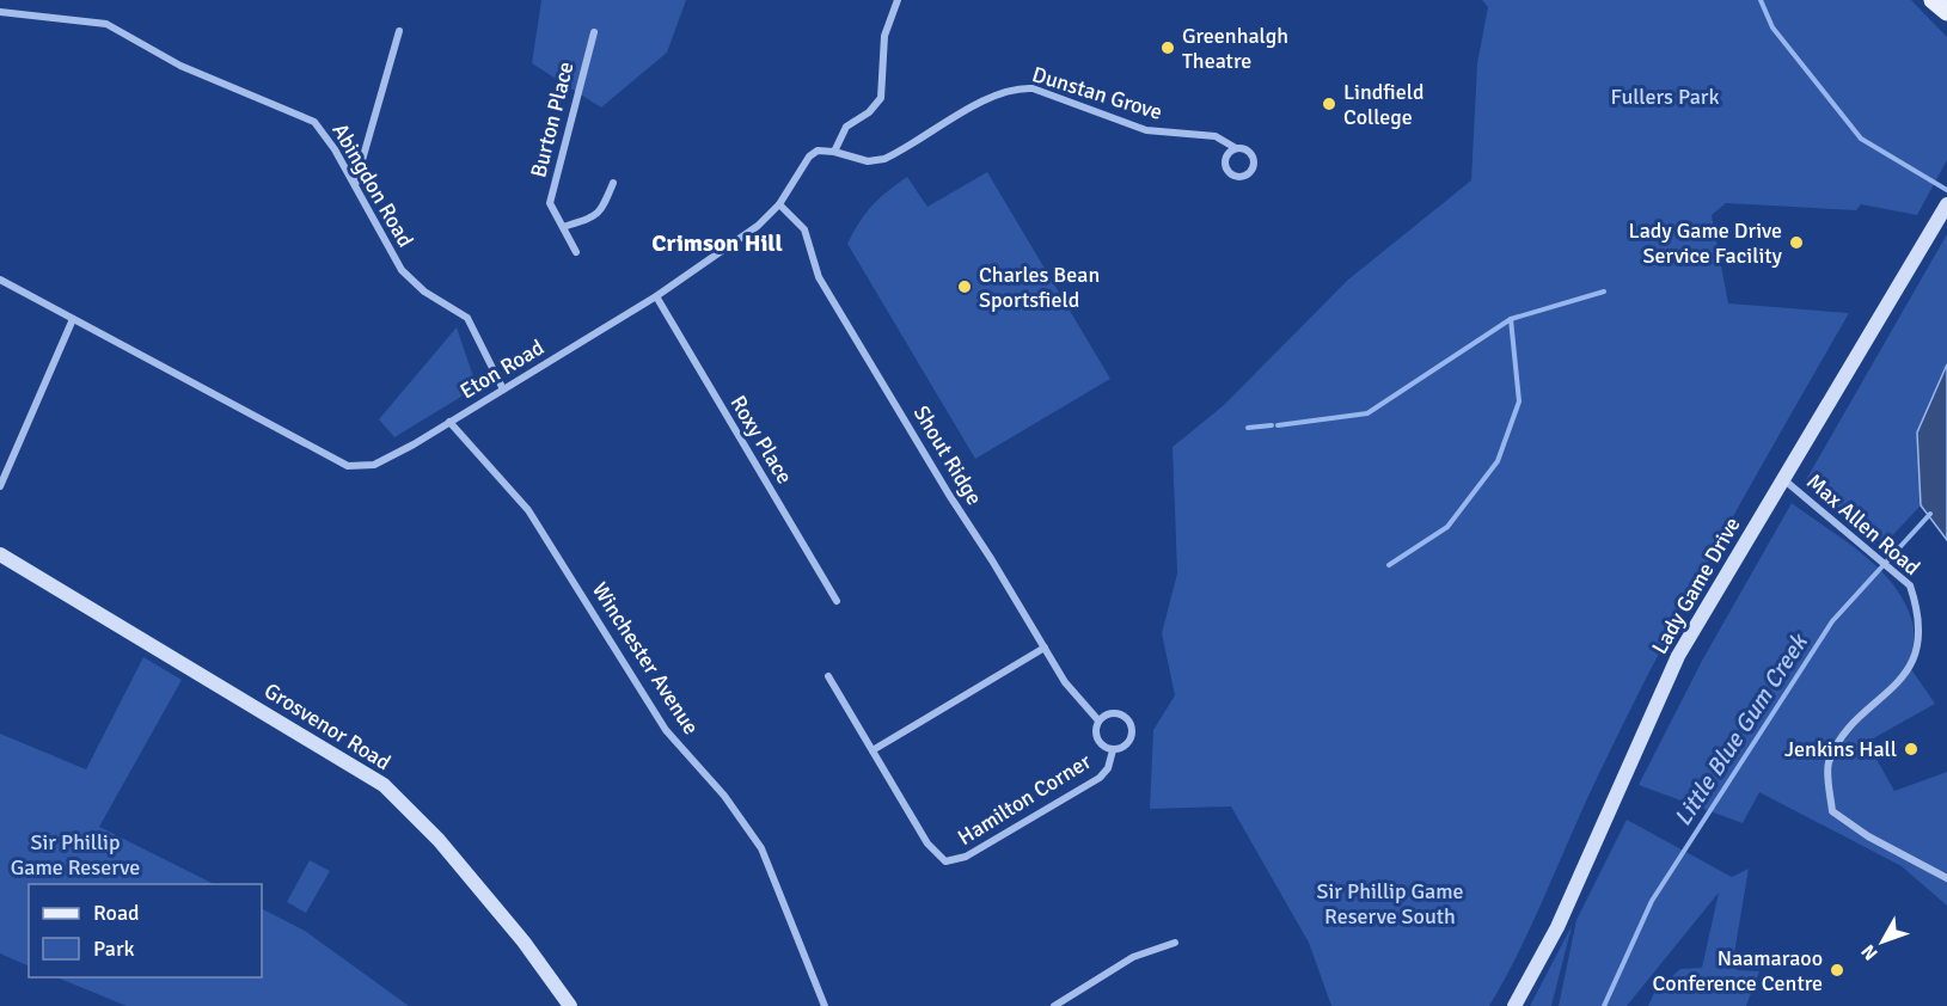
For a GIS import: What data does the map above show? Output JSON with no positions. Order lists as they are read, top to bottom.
{
  "streets": {
    "main road": ["Lady Game Drive", "Grosvenor Road"],
    "street": [
      "Dunstan Grove",
      "Burton Place",
      "Abingdon Road",
      "Eton Road",
      "Roxy Place",
      "Shout Ridge",
      "Max Allen Road",
      "Winchester Avenue",
      "Hamilton Corner"
    ]
  },
  "crossings": [
    ["Dunstan Grove", "Eton Road"],
    ["Abingdon Road", "Eton Road"],
    ["Eton Road", "Roxy Place"],
    ["Eton Road", "Shout Ridge"],
    ["Eton Road", "Winchester Avenue"],
    ["Shout Ridge", "Hamilton Corner"],
    ["Max Allen Road", "Lady Game Drive"]
  ],
  "districts": ["Crimson Hill"],
  "water": ["Little Blue Gum Creek"],
  "parks": ["Fullers Park", "Sir Phillip Game Reserve", "Sir Phillip Game Reserve South"],
  "places": [
    "Greenhalgh Theatre",
    "Lindfield College",
    "Lady Game Drive Service Facility",
    "Charles Bean Sportsfield",
    "Jenkins Hall",
    "Naamaraoo Conference Centre"
  ],
  "legend": ["Road", "Park"],
  "north": "bottom left"
}
